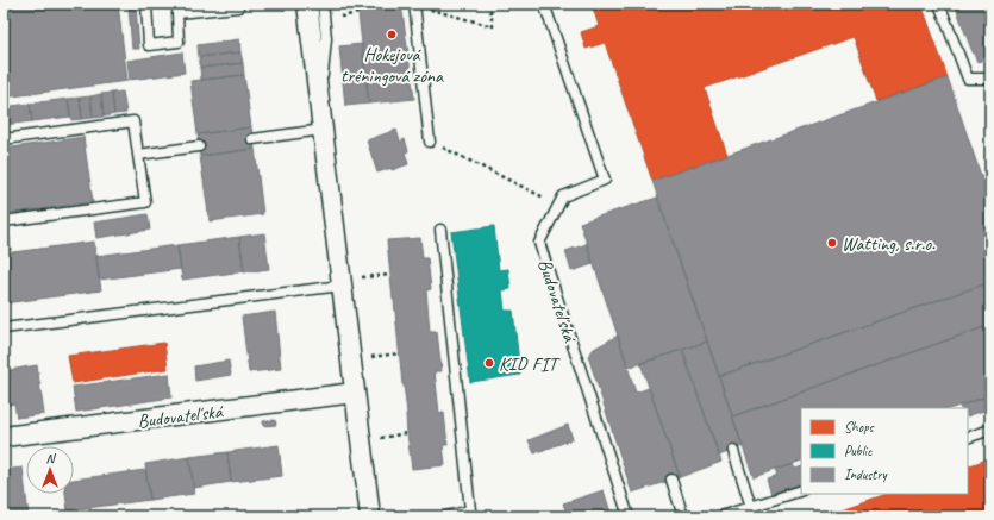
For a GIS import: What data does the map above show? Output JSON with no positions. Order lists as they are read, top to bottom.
{
  "streets": {
    "street": ["Budovateľská"]
  },
  "places": ["Hokejová tréningová zóna", "Watting, s.r.o.", "KID FIT"],
  "legend": ["Shops", "Public", "Industry"],
  "north": "top"
}
